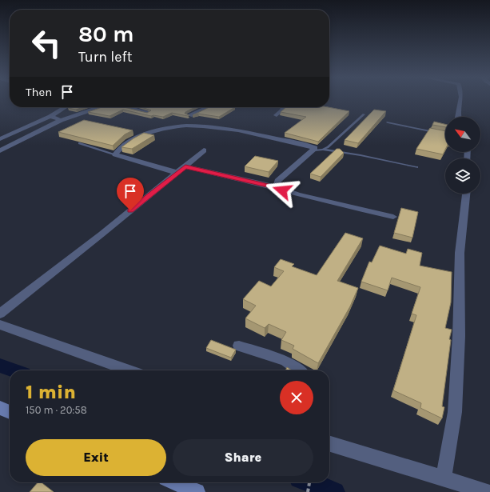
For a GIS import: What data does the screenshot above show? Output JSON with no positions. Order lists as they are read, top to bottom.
{
  "north": "top left",
  "page": {
    "turn": ["80 m", "Turn left"],
    "then": "Then",
    "heading": ["1 min", "150 m · 20:58"],
    "buttons": ["Exit", "Share"]
  }
}
